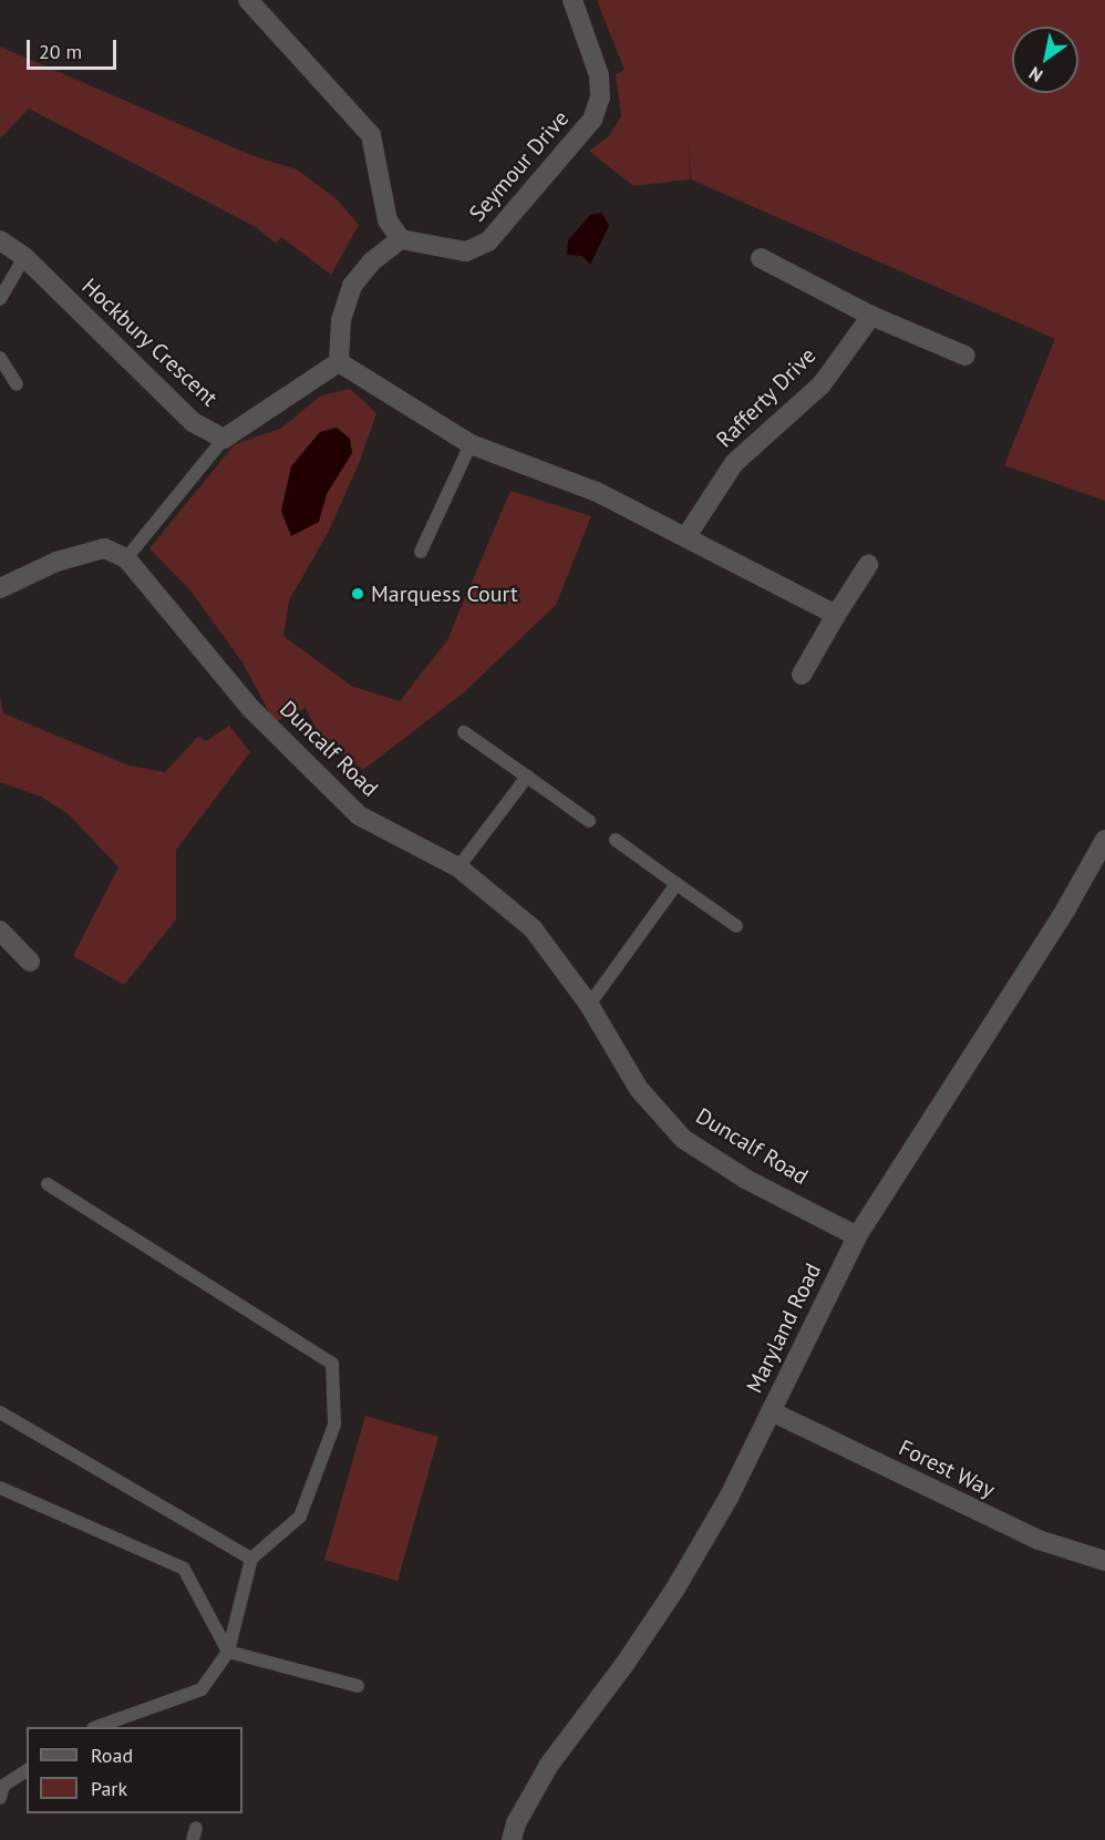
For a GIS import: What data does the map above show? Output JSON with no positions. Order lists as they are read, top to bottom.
{
  "streets": {
    "street": [
      "Seymour Drive",
      "Hockbury Crescent",
      "Rafferty Drive",
      "Duncalf Road",
      "Maryland Road",
      "Forest Way"
    ]
  },
  "crossings": [
    ["Duncalf Road", "Maryland Road"],
    ["Maryland Road", "Forest Way"]
  ],
  "places": ["Marquess Court"],
  "legend": ["Road", "Park"],
  "scale_bar": "20 m",
  "north": "bottom left"
}
